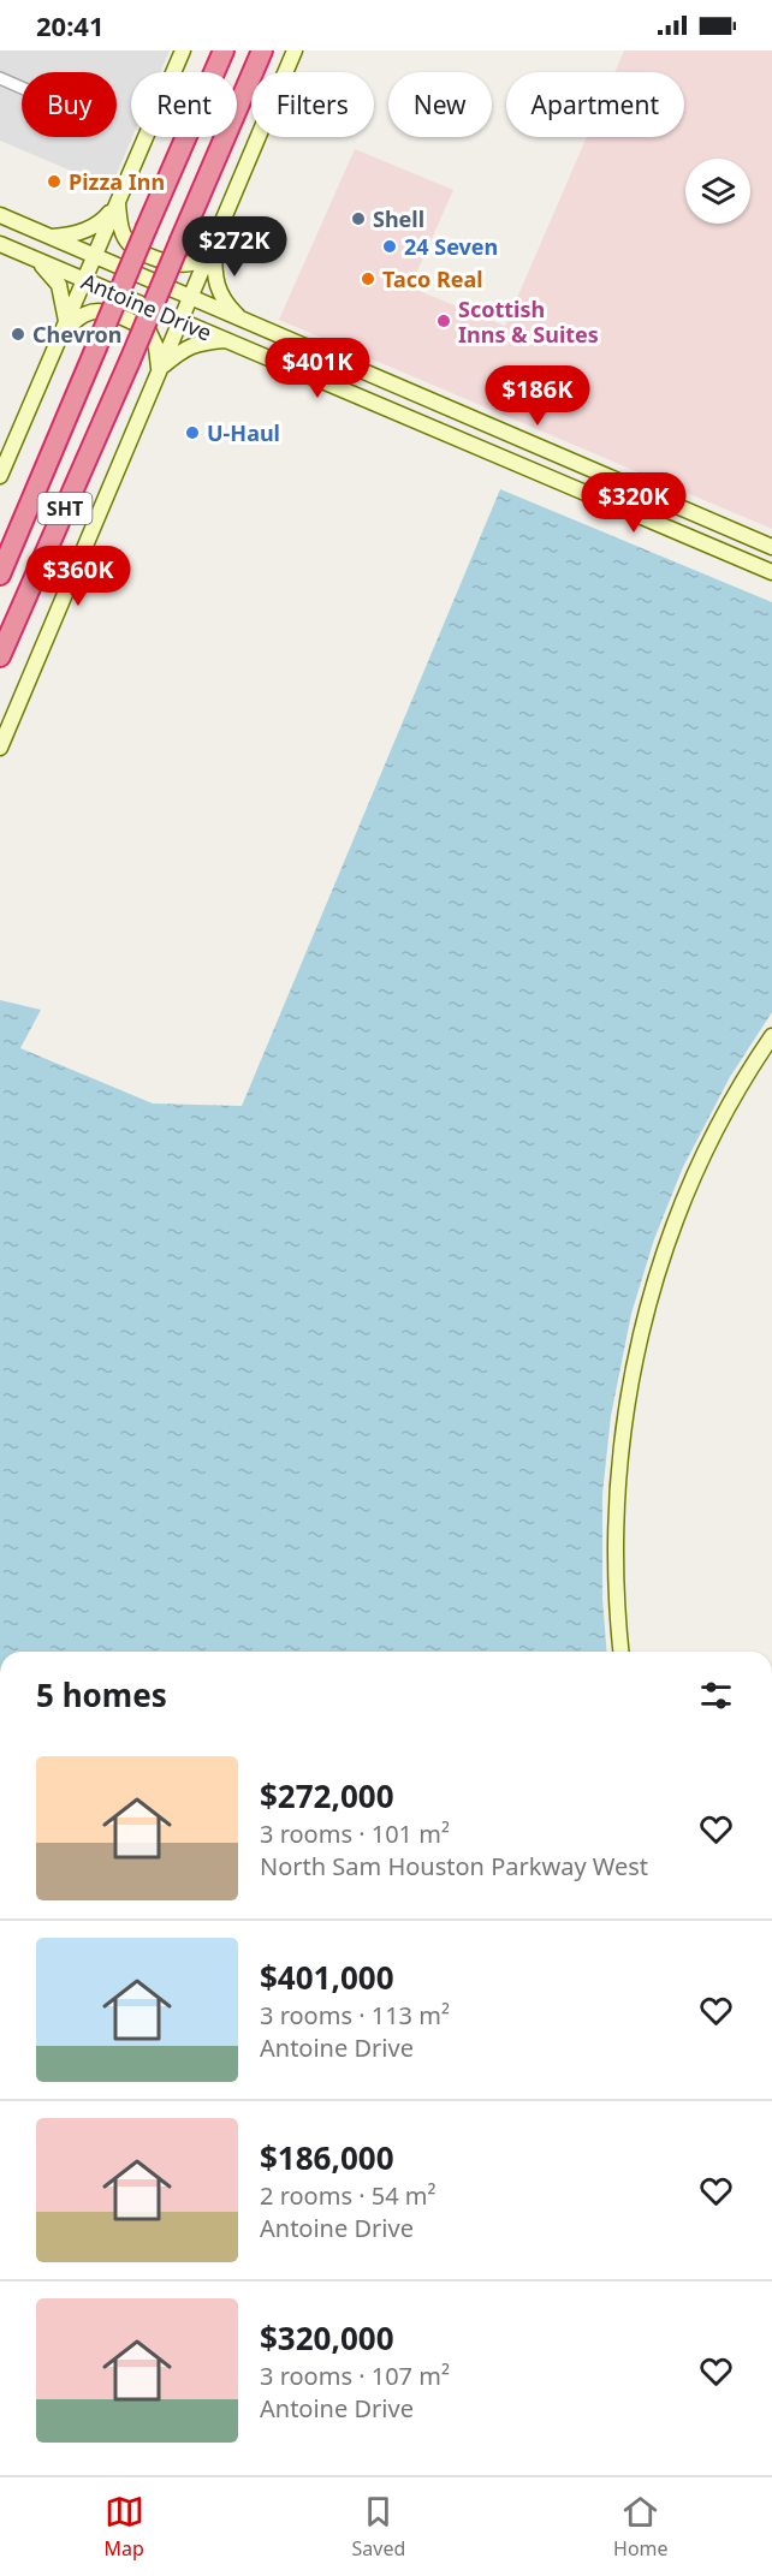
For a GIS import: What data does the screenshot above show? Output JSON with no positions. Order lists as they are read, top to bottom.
{
  "streets": {
    "highway": ["SHT"],
    "main road": ["Antoine Drive"]
  },
  "places": [
    "Pizza Inn",
    "Shell",
    "24 Seven",
    "Taco Real",
    "Scottish Inns & Suites",
    "Chevron",
    "U-Haul"
  ],
  "page": {
    "status": "20:41",
    "chip": [
      "Buy",
      "Rent",
      "Filters",
      "New",
      "Apartment"
    ],
    "price": [
      "$272K",
      "$401K",
      "$186K",
      "$320K",
      "$360K"
    ],
    "heading": "5 homes",
    "list": [
      {
        "name": "$272,000",
        "note": "3 rooms · 101 m² · North Sam Houston Parkway West"
      },
      {
        "name": "$401,000",
        "note": "3 rooms · 113 m² · Antoine Drive"
      },
      {
        "name": "$186,000",
        "note": "2 rooms · 54 m² · Antoine Drive"
      },
      {
        "name": "$320,000",
        "note": "3 rooms · 107 m² · Antoine Drive"
      }
    ],
    "tabs": ["Map", "Saved", "Home"]
  }
}
